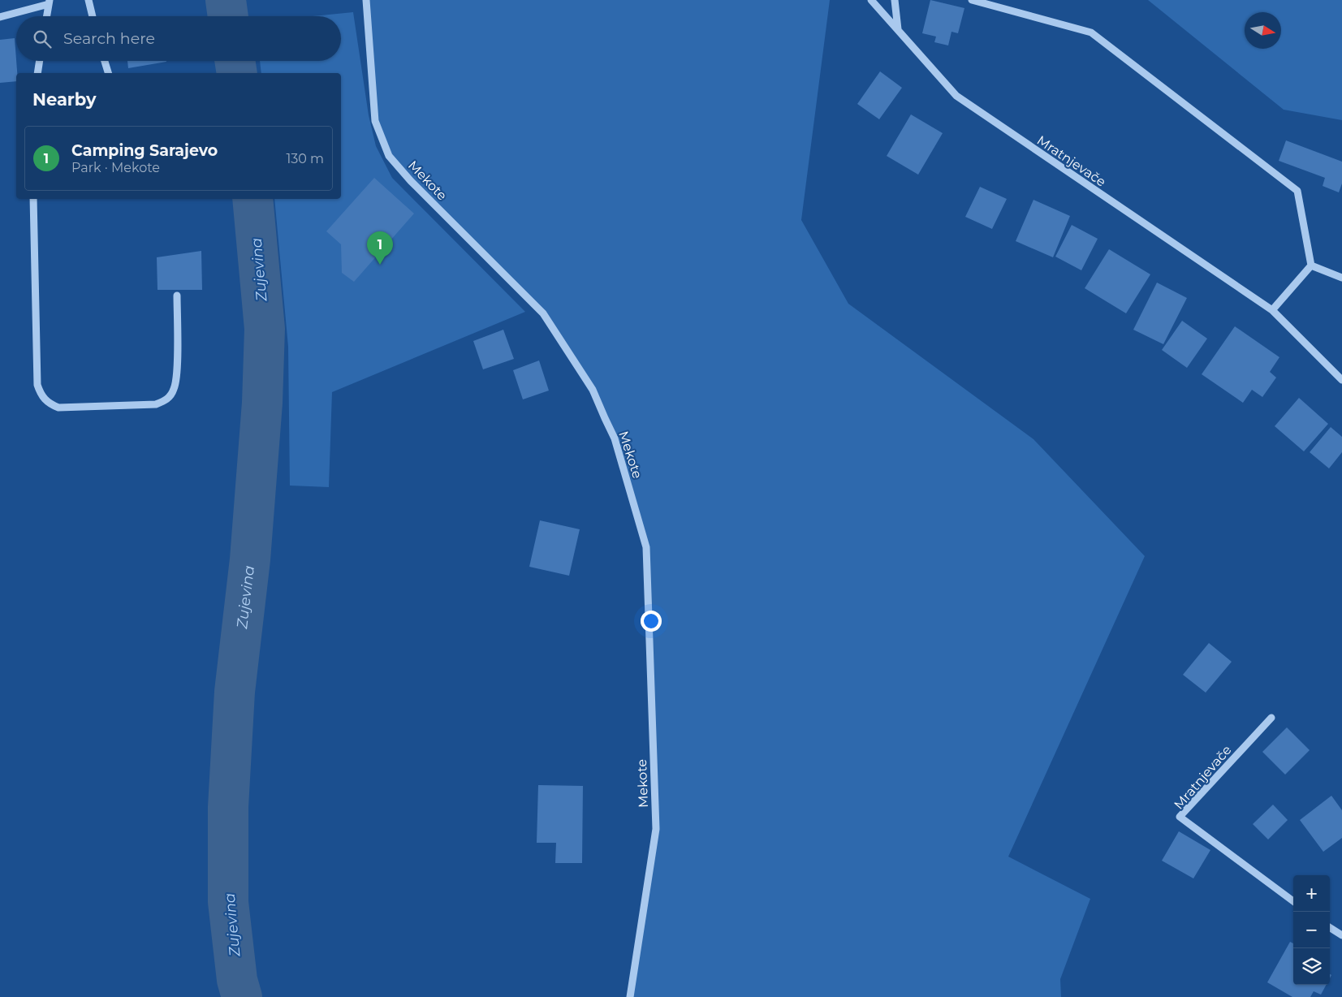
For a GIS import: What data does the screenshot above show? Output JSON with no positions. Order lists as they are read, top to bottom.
{
  "streets": {
    "street": ["Mratnjevače", "Mekote"]
  },
  "water": ["Zujevina"],
  "north": "right",
  "page": {
    "search": "Search here",
    "heading": "Nearby",
    "list": [
      {
        "mark": "1",
        "name": "Camping Sarajevo",
        "note": "Park · Mekote",
        "value": "130 m"
      }
    ],
    "pins": "1",
    "map_buttons": ["+", "−"]
  }
}
